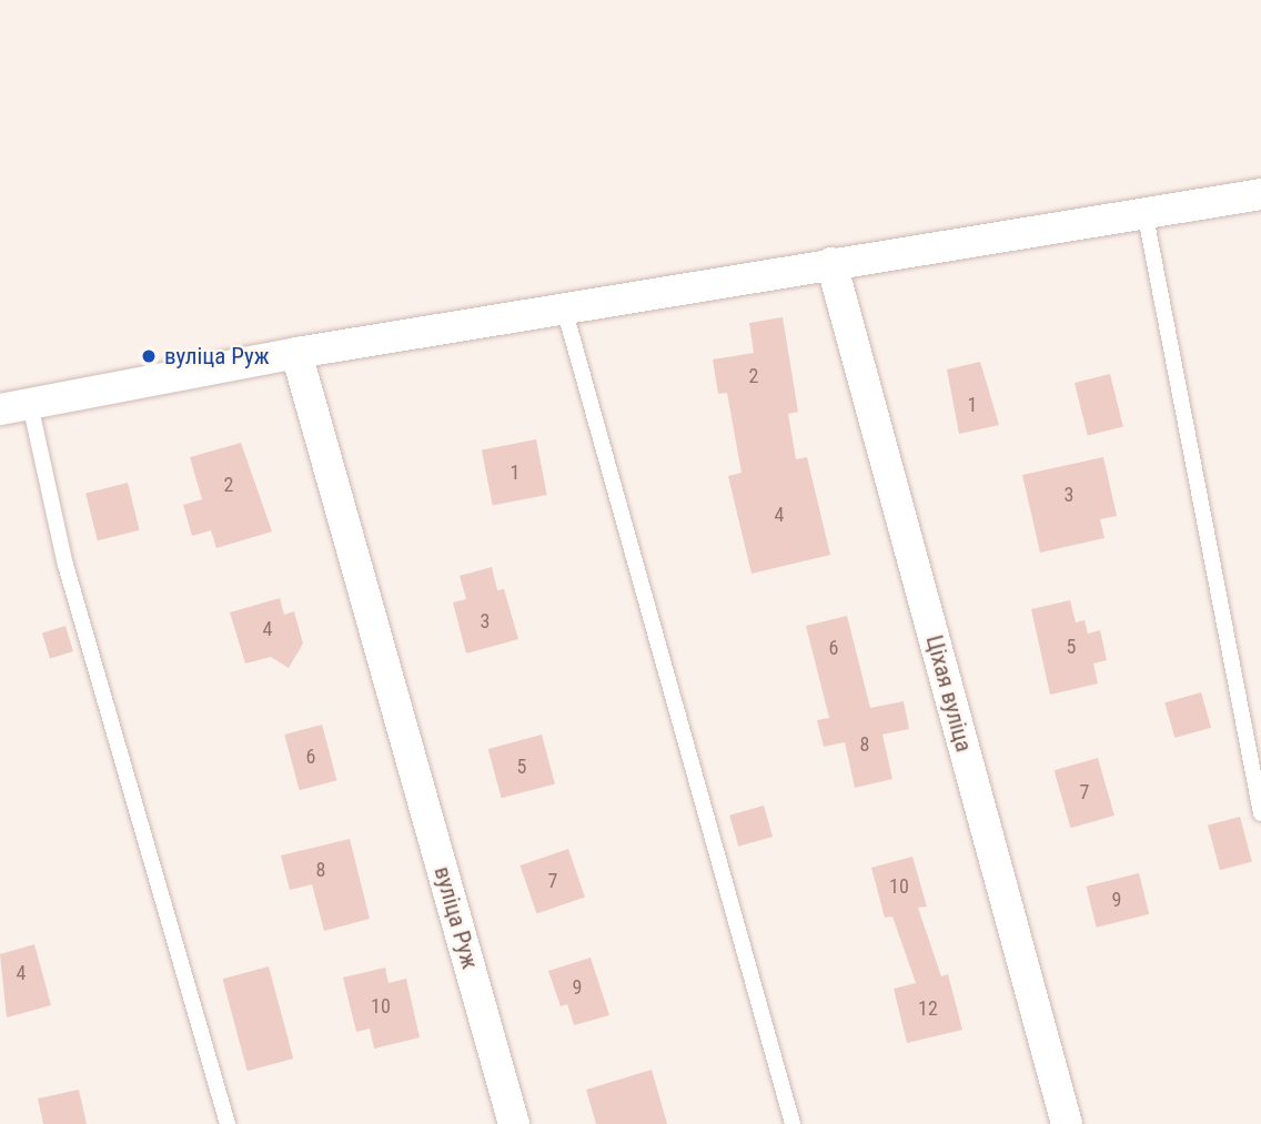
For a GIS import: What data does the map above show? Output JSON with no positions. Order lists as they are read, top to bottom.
{
  "streets": {
    "street": ["Ціхая вуліца", "вуліца Руж"]
  },
  "places": ["вуліца Руж"],
  "house_numbers": [
    "2",
    "1",
    "1",
    "2",
    "3",
    "4",
    "3",
    "4",
    "5",
    "6",
    "8",
    "6",
    "5",
    "7",
    "8",
    "7",
    "10",
    "9",
    "4",
    "9",
    "10",
    "12"
  ]
}
